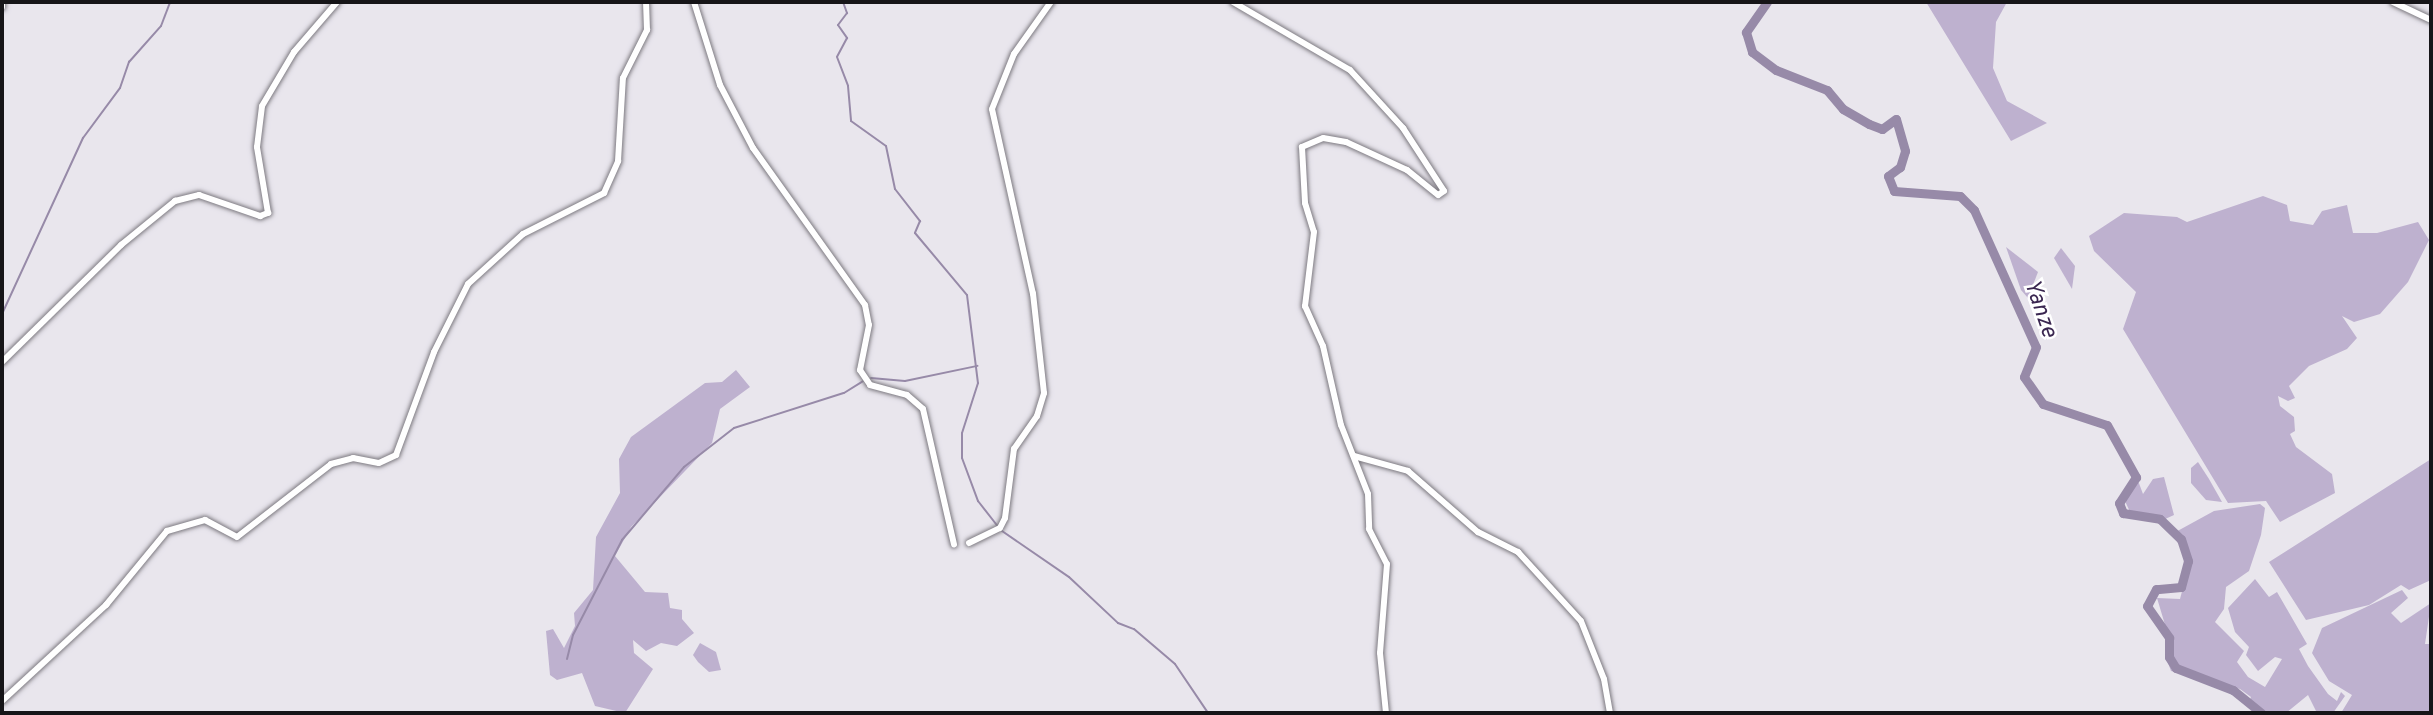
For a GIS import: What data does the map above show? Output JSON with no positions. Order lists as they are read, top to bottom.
{
  "water": ["Yanze"]
}
